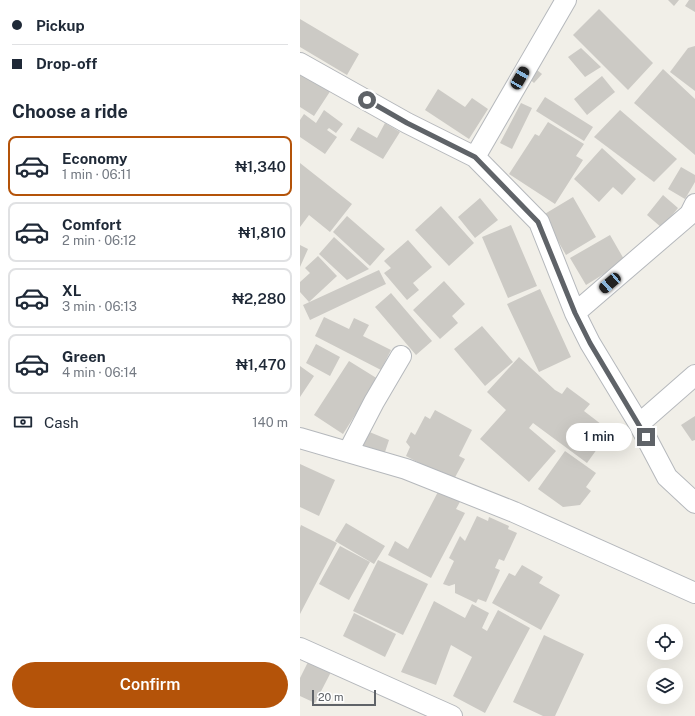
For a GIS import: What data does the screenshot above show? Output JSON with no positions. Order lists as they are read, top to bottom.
{
  "scale_bar": "20 m",
  "page": {
    "banner": ["Pickup", "Drop-off"],
    "heading": "Choose a ride",
    "list": [
      {
        "name": "Economy",
        "note": "1 min · 06:11",
        "value": "₦1,340"
      },
      {
        "name": "Comfort",
        "note": "2 min · 06:12",
        "value": "₦1,810"
      },
      {
        "name": "XL",
        "note": "3 min · 06:13",
        "value": "₦2,280"
      },
      {
        "name": "Green",
        "note": "4 min · 06:14",
        "value": "₦1,470"
      }
    ],
    "pay": ["Cash", "140 m"],
    "bubble": "1 min",
    "buttons": "Confirm",
    "scale": "20 m"
  }
}
